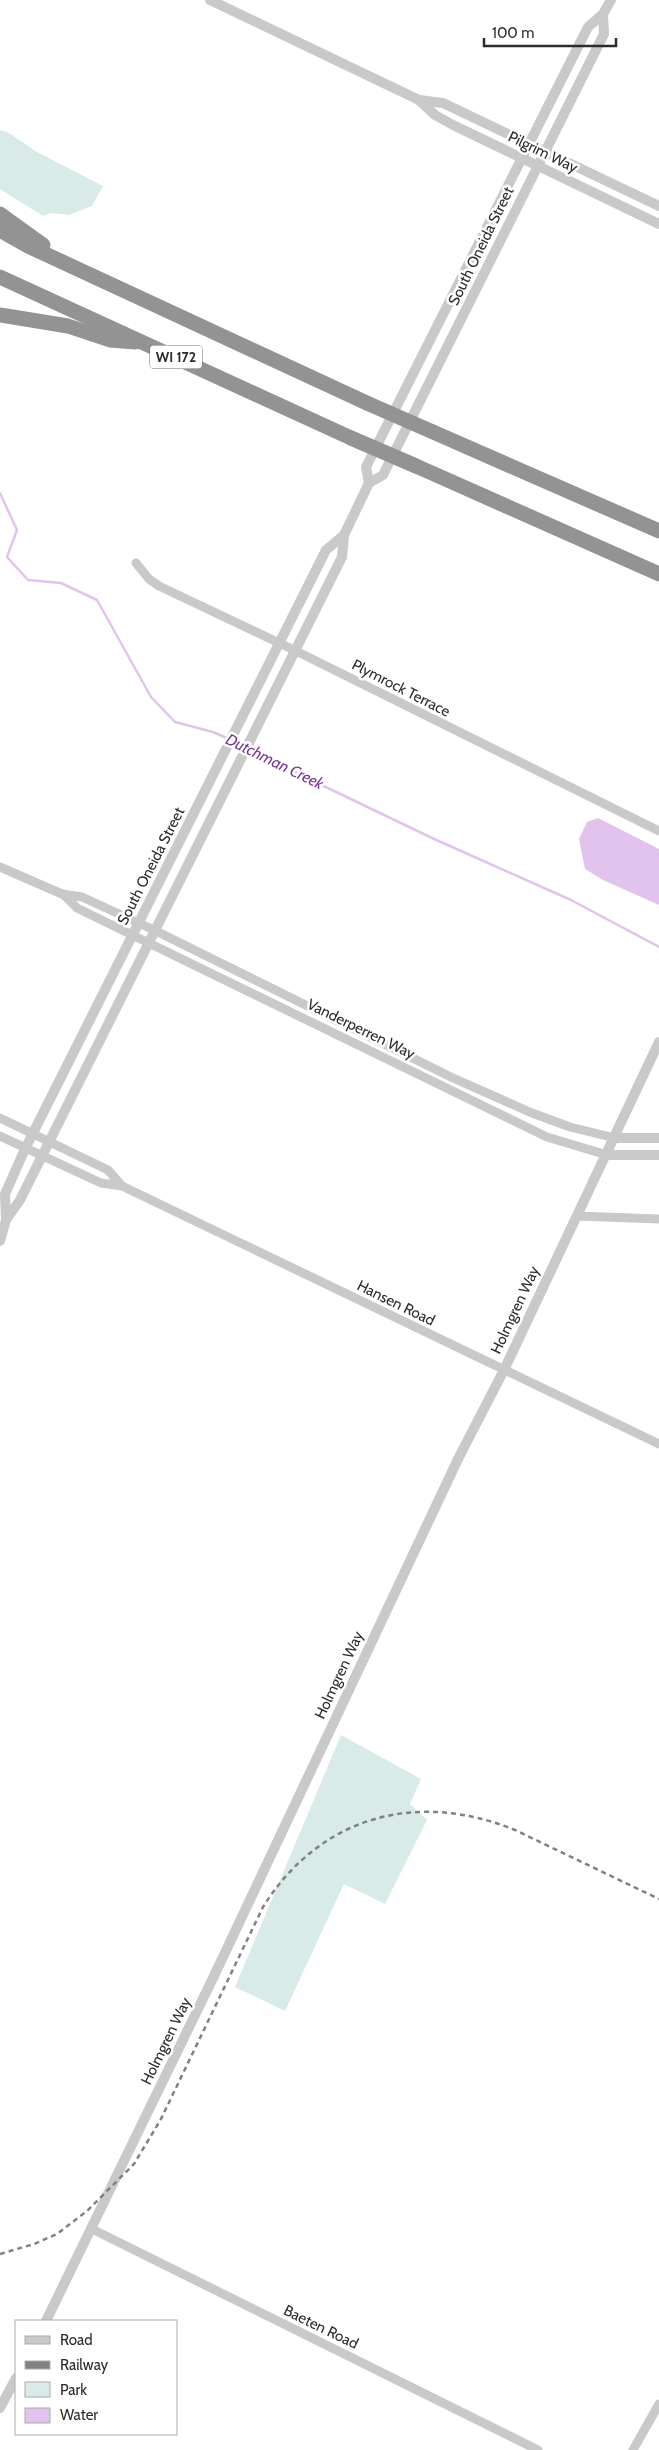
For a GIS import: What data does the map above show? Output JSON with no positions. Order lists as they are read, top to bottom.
{
  "streets": {
    "highway": ["WI 172"],
    "street": [
      "Pilgrim Way",
      "South Oneida Street",
      "Plymrock Terrace",
      "Vanderperren Way",
      "Hansen Road",
      "Holmgren Way",
      "Baeten Road"
    ]
  },
  "crossings": [
    ["Pilgrim Way", "South Oneida Street"],
    ["South Oneida Street", "Plymrock Terrace"],
    ["South Oneida Street", "Vanderperren Way"],
    ["South Oneida Street", "Hansen Road"],
    ["Vanderperren Way", "Holmgren Way"],
    ["Hansen Road", "Holmgren Way"],
    ["Holmgren Way", "Baeten Road"]
  ],
  "water": ["Dutchman Creek"],
  "legend": [
    "Road",
    "Railway",
    "Park",
    "Water"
  ],
  "scale_bar": "100 m"
}
